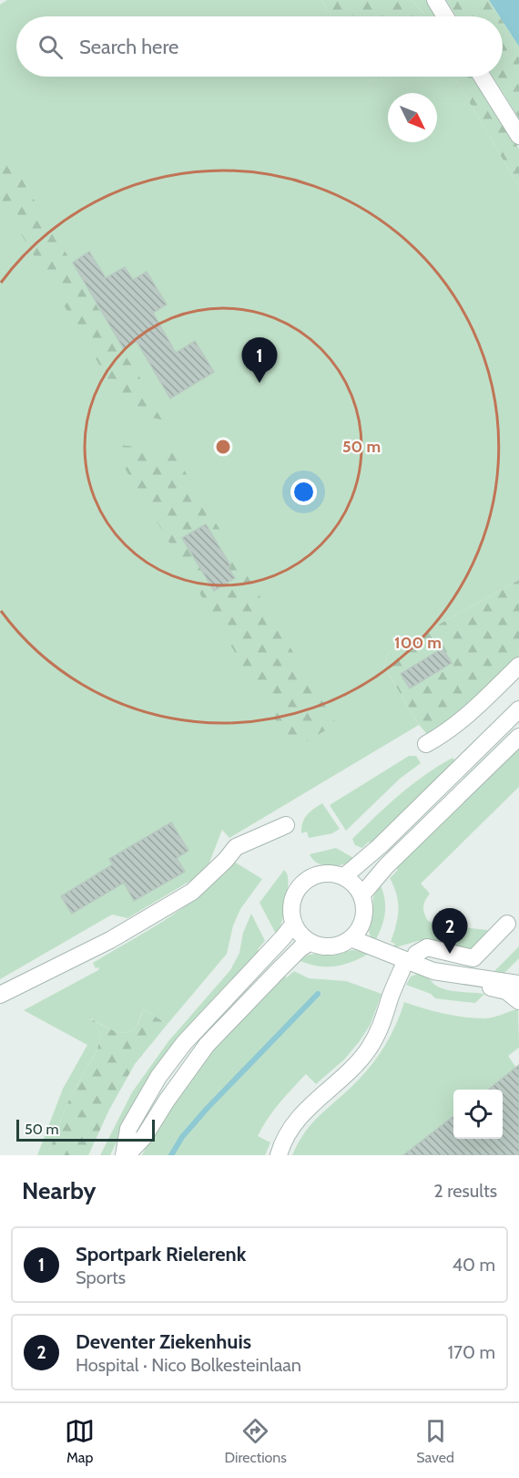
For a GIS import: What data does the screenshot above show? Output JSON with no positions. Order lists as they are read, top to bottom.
{
  "scale_bar": "50 m",
  "north": "bottom right",
  "page": {
    "search": "Search here",
    "pins": ["1", "2"],
    "scale": "50 m",
    "heading": ["Nearby", "2 results"],
    "list": [
      {
        "mark": "1",
        "name": "Sportpark Rielerenk",
        "note": "Sports",
        "value": "40 m"
      },
      {
        "mark": "2",
        "name": "Deventer Ziekenhuis",
        "note": "Hospital · Nico Bolkesteinlaan",
        "value": "170 m"
      }
    ],
    "nav": ["Map", "Directions", "Saved"]
  },
  "rings": ["50 m", "100 m"]
}
